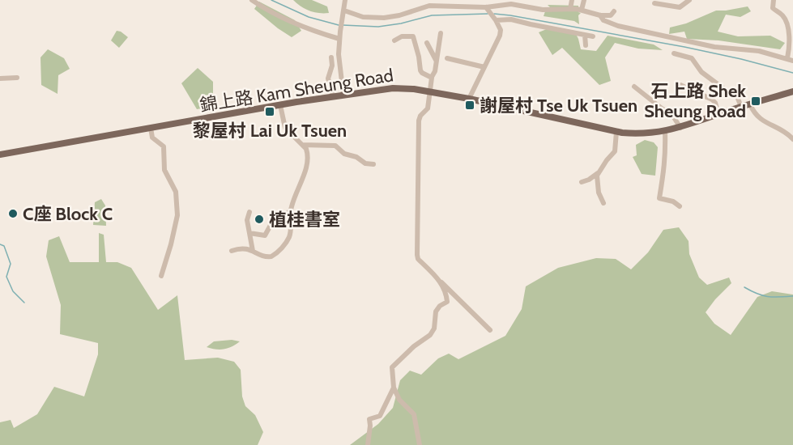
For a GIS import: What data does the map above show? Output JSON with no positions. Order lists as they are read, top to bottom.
{
  "streets": {
    "main road": ["錦上路 Kam Sheung Road"]
  },
  "places": {
    "transit": ["石上路 Shek Sheung Road", "謝屋村 Tse Uk Tsuen", "黎屋村 Lai Uk Tsuen"],
    "other": ["C座 Block C", "植桂書室"]
  }
}
